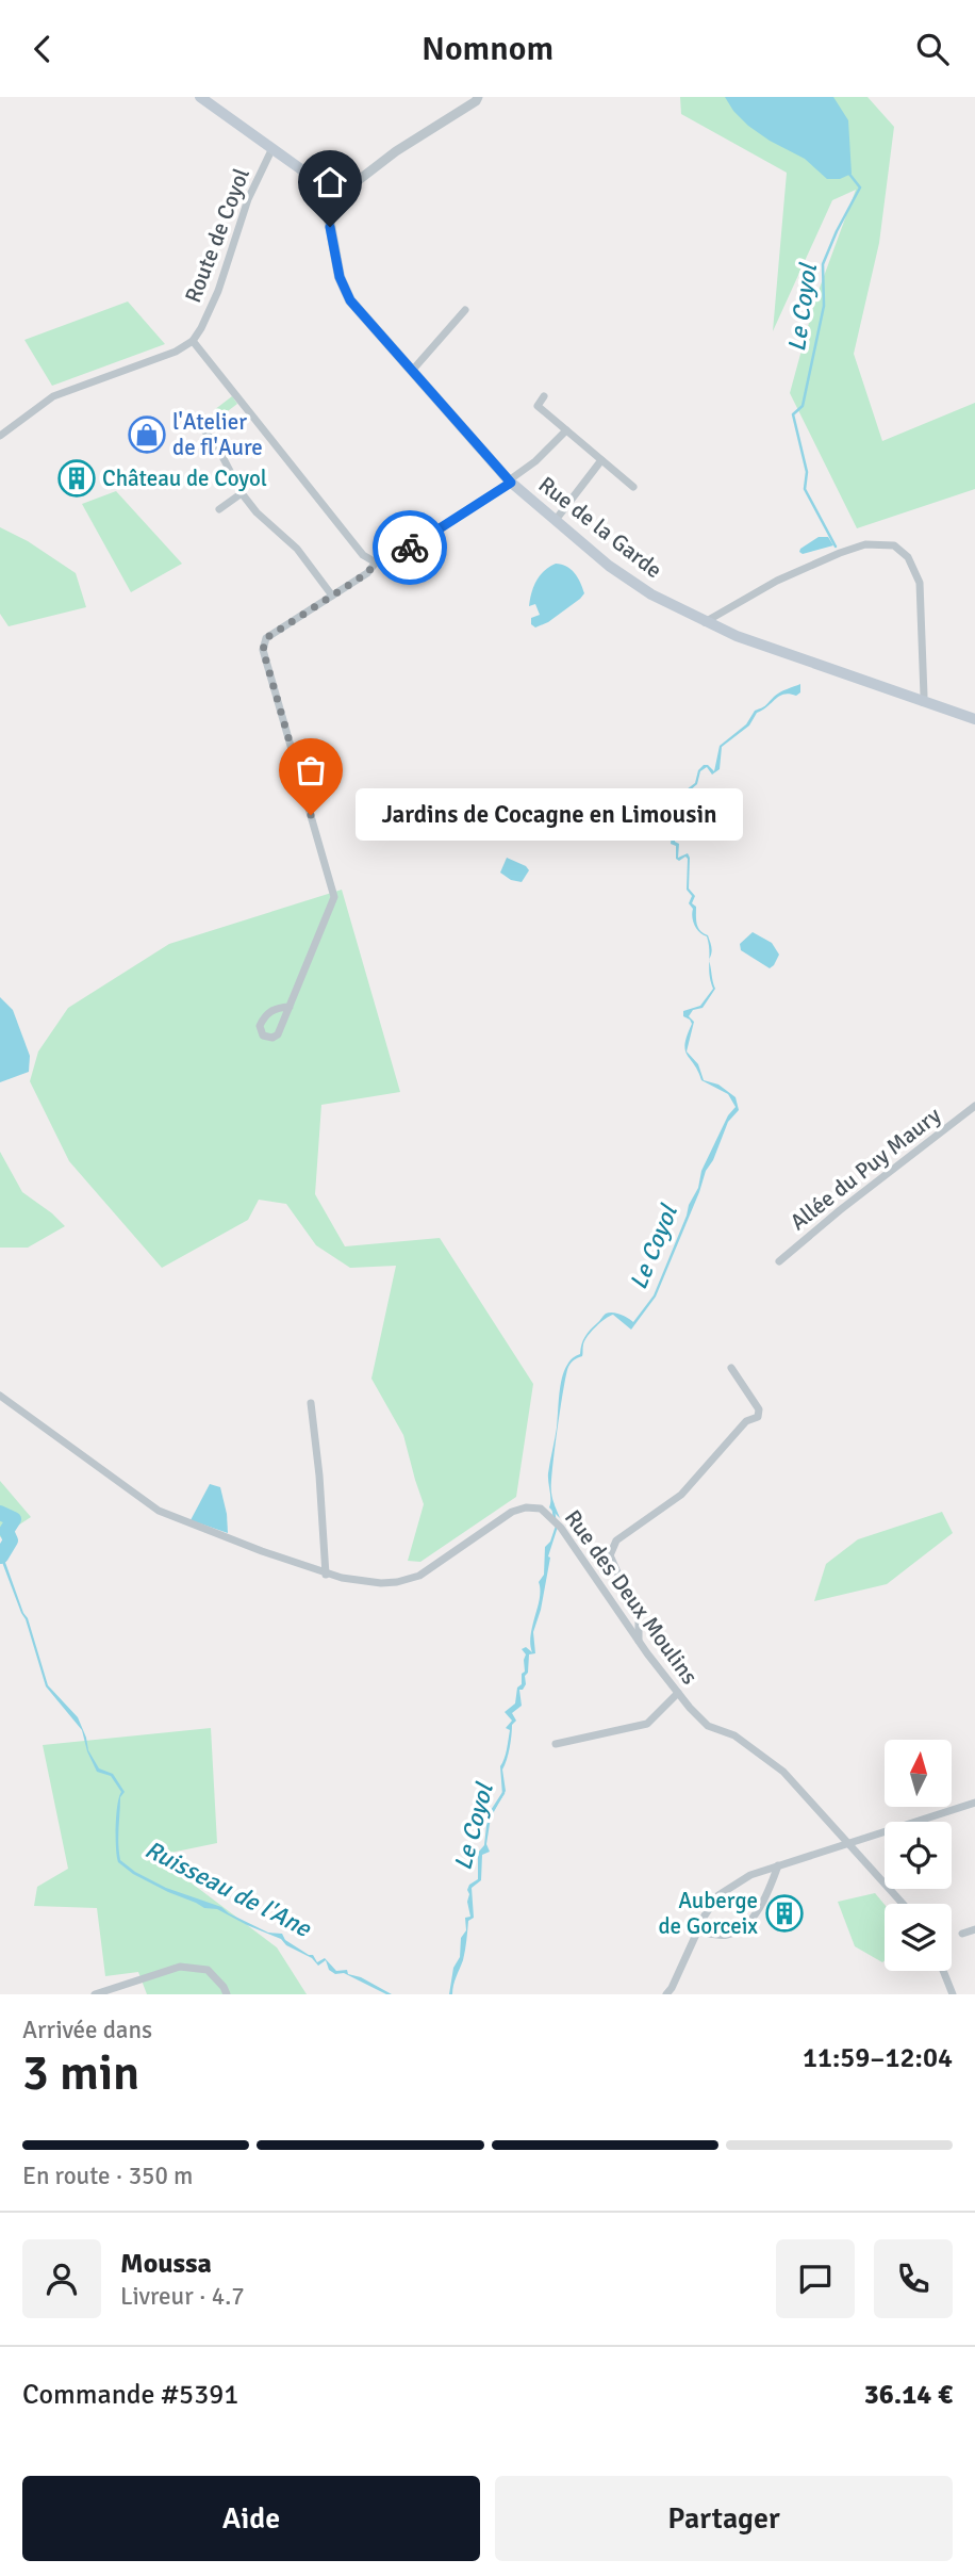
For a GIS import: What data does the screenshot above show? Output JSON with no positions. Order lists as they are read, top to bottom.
{
  "streets": {
    "main road": ["Rue de la Garde"],
    "street": ["Route de Coyol", "Allée du Puy Maury", "Rue des Deux Moulins"]
  },
  "crossings": [
    ["Route de Coyol", "Rue de la Garde"]
  ],
  "water": ["Le Coyol", "Ruisseau de l'Ane"],
  "places": {
    "shop": ["l'Atelier de fl'Aure"],
    "building": ["Château de Coyol", "Auberge de Gorceix"],
    "other": ["Jardins de Cocagne en Limousin"]
  },
  "north": "top",
  "page": {
    "header": "Nomnom",
    "bubble": "Jardins de Cocagne en Limousin",
    "heading": ["3 min", "Arrivée dans", "11:59–12:04"],
    "panel": [
      "Moussa",
      "Livreur · 4.7",
      "Commande #5391",
      "36.14 €"
    ],
    "bar": "En route · 350 m",
    "buttons": ["Aide", "Partager"]
  }
}
